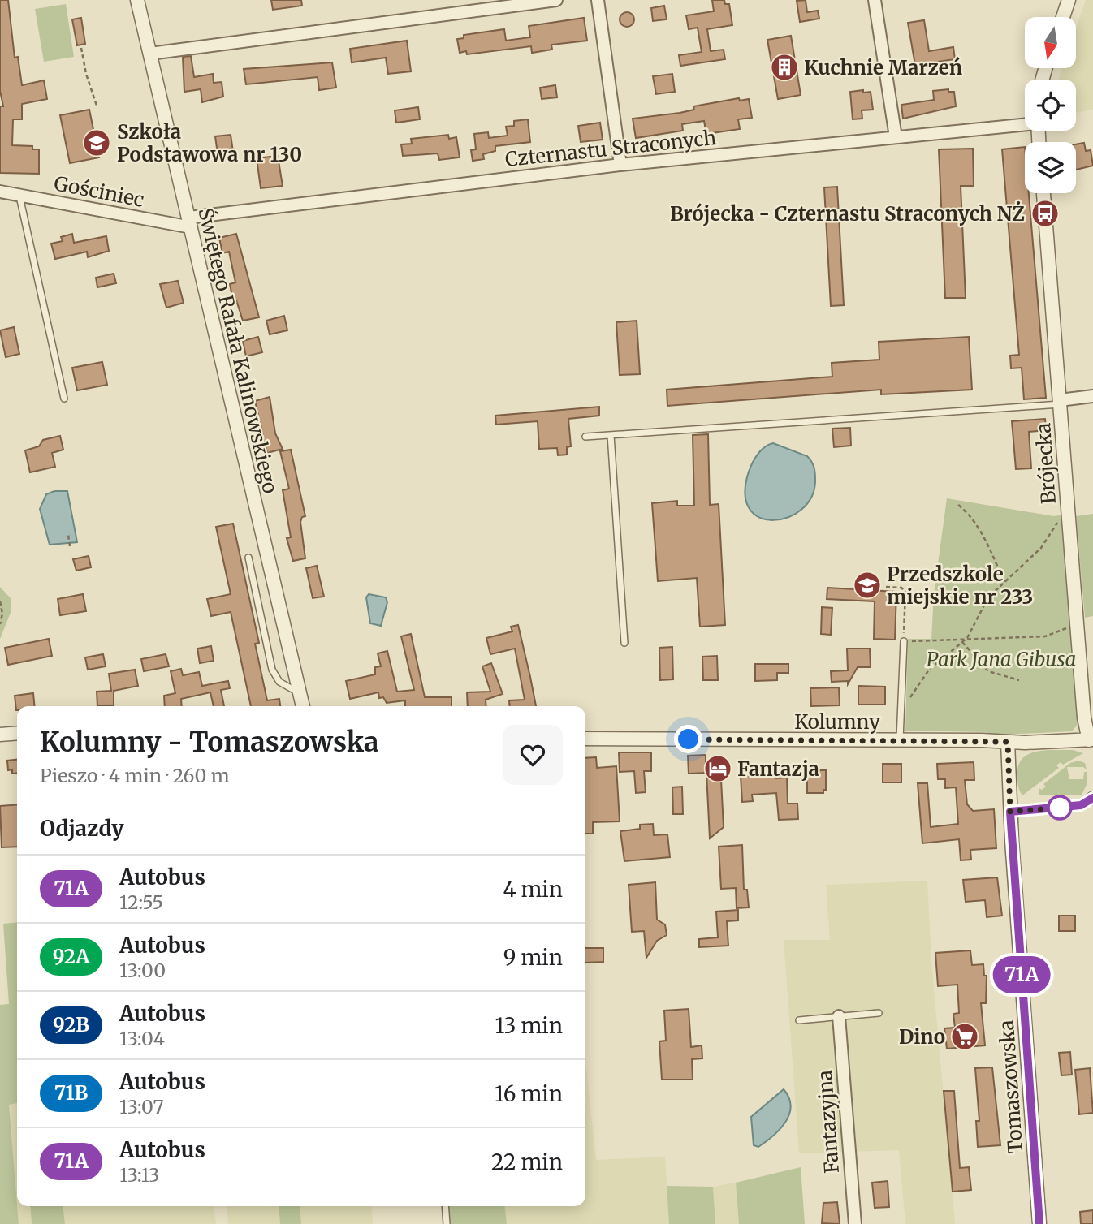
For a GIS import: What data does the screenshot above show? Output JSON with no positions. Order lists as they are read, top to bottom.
{
  "streets": {
    "street": [
      "Czternastu Straconych",
      "Gościniec",
      "Świętego Rafała Kalinowskiego",
      "Brójecka",
      "Kolumny",
      "Tomaszowska",
      "Fantazyjna"
    ]
  },
  "crossings": [
    ["Czternastu Straconych", "Gościniec"],
    ["Czternastu Straconych", "Świętego Rafała Kalinowskiego"],
    ["Gościniec", "Świętego Rafała Kalinowskiego"],
    ["Brójecka", "Kolumny"],
    ["Kolumny", "Tomaszowska"]
  ],
  "parks": ["Park Jana Gibusa"],
  "places": {
    "building": ["Kuchnie Marzeń"],
    "school or university": ["Szkoła Podstawowa nr 130", "Przedszkole miejskie nr 233"],
    "bus stop": ["Brójecka - Czternastu Straconych NŻ"],
    "hotel": ["Fantazja"],
    "supermarket": ["Dino"]
  },
  "lines": ["bus line 71A"],
  "north": "bottom",
  "page": {
    "on_map": "71A",
    "heading": [
      ["Kolumny - Tomaszowska", "Pieszo · 4 min · 260 m"],
      "Odjazdy"
    ],
    "list": [
      {
        "mark": "71A",
        "name": "Autobus",
        "note": "12:55",
        "value": "4 min"
      },
      {
        "mark": "92A",
        "name": "Autobus",
        "note": "13:00",
        "value": "9 min"
      },
      {
        "mark": "92B",
        "name": "Autobus",
        "note": "13:04",
        "value": "13 min"
      },
      {
        "mark": "71B",
        "name": "Autobus",
        "note": "13:07",
        "value": "16 min"
      },
      {
        "mark": "71A",
        "name": "Autobus",
        "note": "13:13",
        "value": "22 min"
      }
    ]
  }
}
